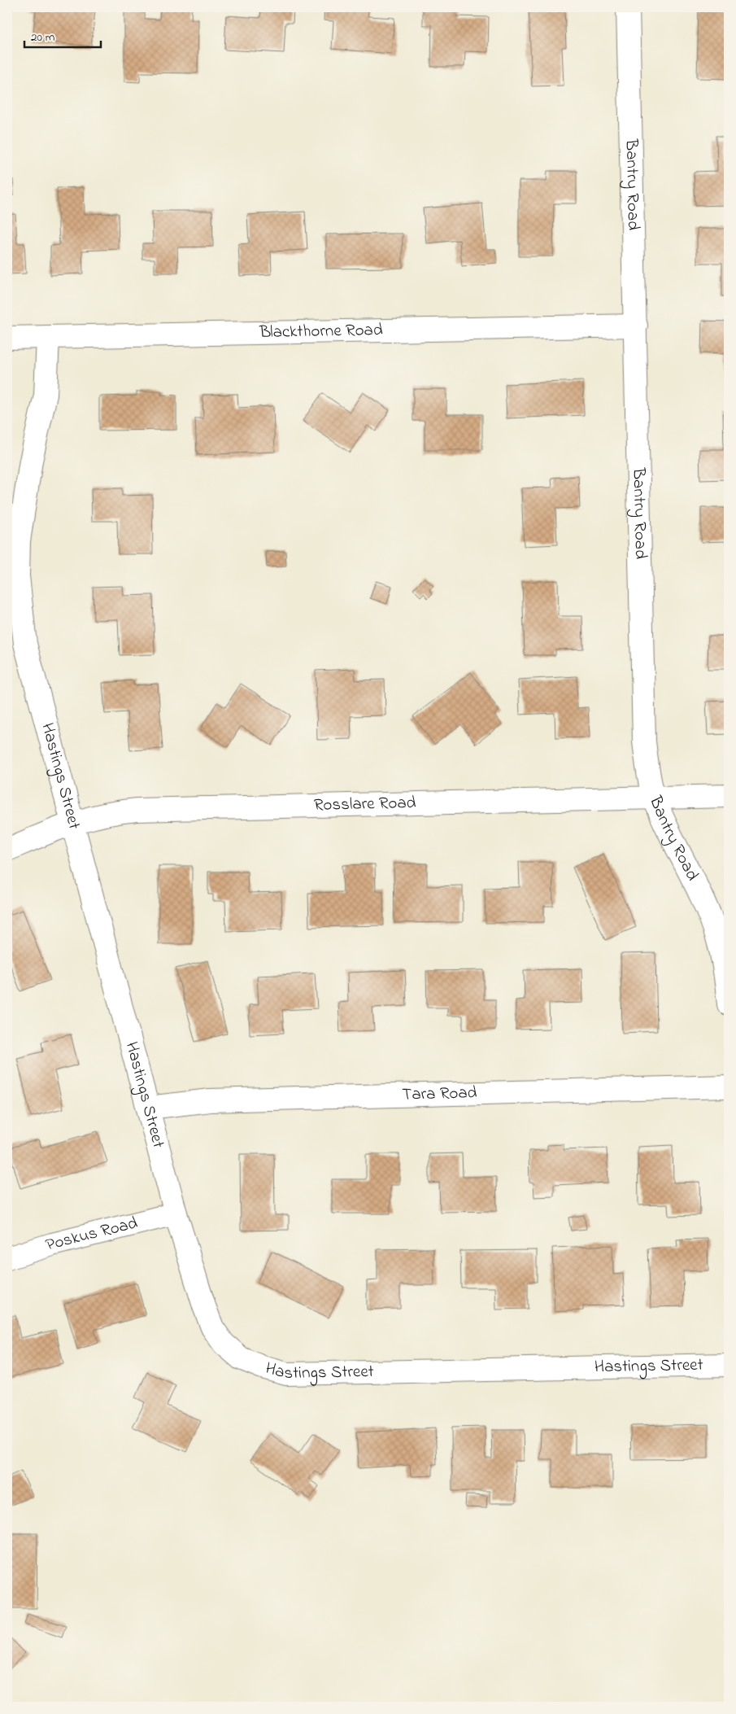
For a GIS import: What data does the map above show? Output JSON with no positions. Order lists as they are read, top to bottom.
{
  "streets": {
    "street": [
      "Bantry Road",
      "Blackthorne Road",
      "Hastings Street",
      "Rosslare Road",
      "Tara Road",
      "Poskus Road"
    ]
  },
  "crossings": [
    ["Bantry Road", "Blackthorne Road"],
    ["Bantry Road", "Rosslare Road"],
    ["Blackthorne Road", "Hastings Street"],
    ["Hastings Street", "Rosslare Road"],
    ["Hastings Street", "Tara Road"],
    ["Hastings Street", "Poskus Road"]
  ],
  "scale_bar": "20 m"
}
